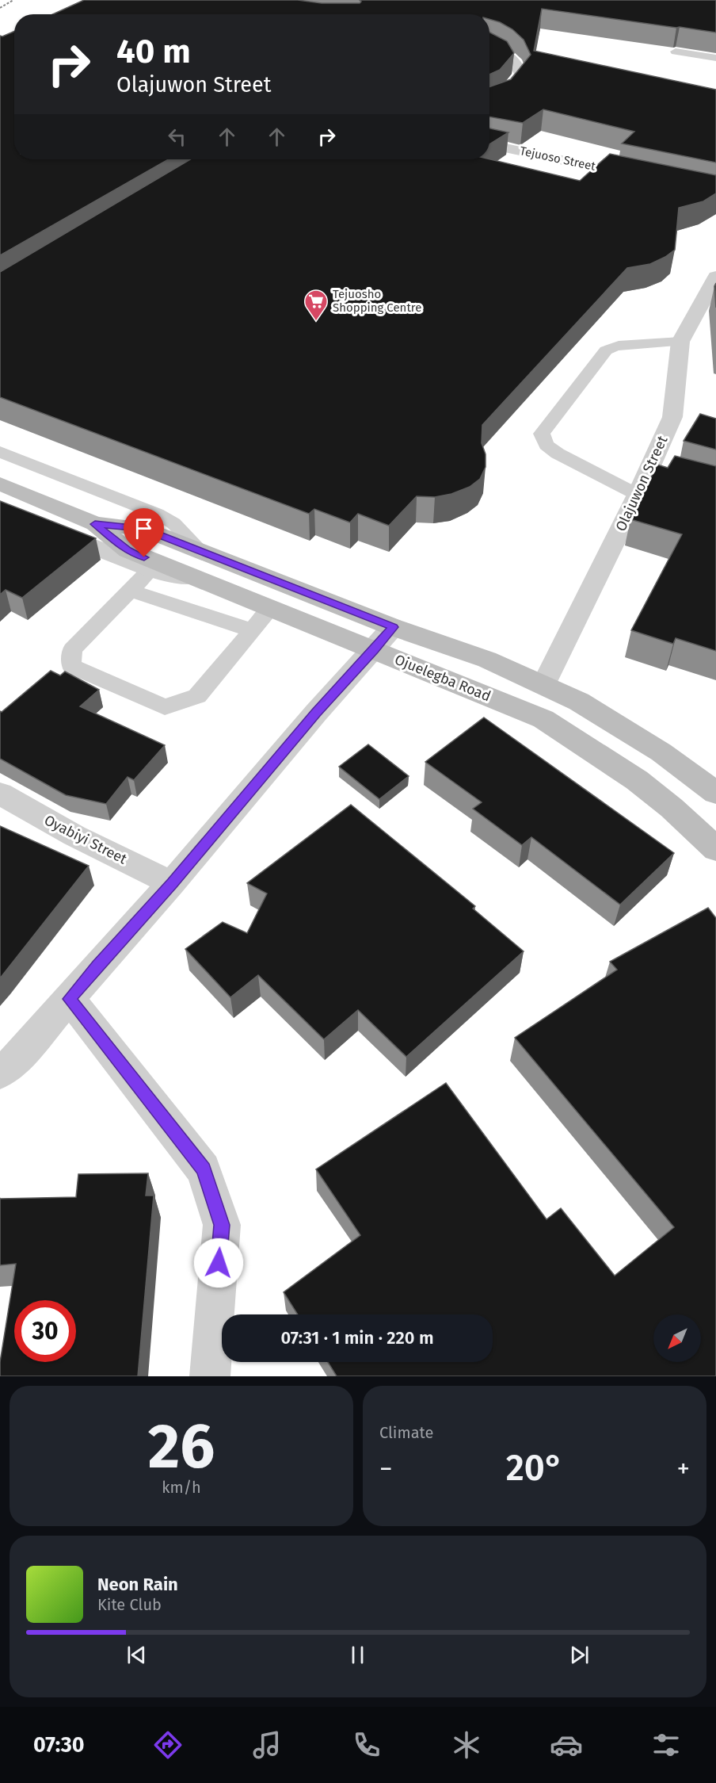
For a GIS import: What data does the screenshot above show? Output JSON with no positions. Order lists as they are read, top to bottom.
{
  "streets": {
    "main road": ["Ojuelegba Road"],
    "street": ["Tejuoso Street", "Olajuwon Street", "Oyabiyi Street"]
  },
  "crossings": [
    ["Olajuwon Street", "Ojuelegba Road"]
  ],
  "places": {
    "supermarket": ["Tejuosho Shopping Centre"]
  },
  "north": "bottom left",
  "page": {
    "turn": ["40 m", "Olajuwon Street"],
    "limit": "30",
    "trip": "07:31 · 1 min · 220 m",
    "tile": [
      ["26", "km/h"],
      "Climate"
    ],
    "heat": ["−", "20°", "+"],
    "song": ["Neon Rain", "Kite Club"],
    "tabs": "07:30"
  }
}
